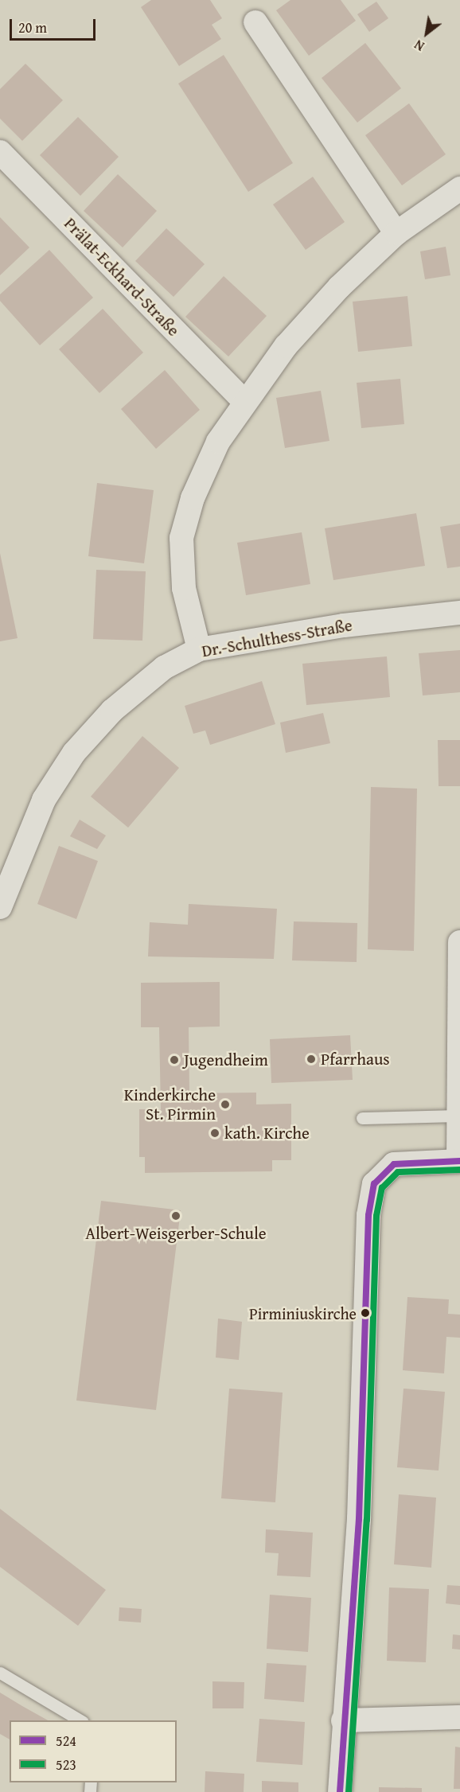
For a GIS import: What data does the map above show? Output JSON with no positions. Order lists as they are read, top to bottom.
{
  "streets": {
    "street": ["Prälat-Eckhard-Straße", "Dr.-Schulthess-Straße"]
  },
  "places": [
    "Pfarrhaus",
    "Jugendheim",
    "Kinderkirche St. Pirmin",
    "kath. Kirche",
    "Albert-Weisgerber-Schule",
    "Pirminiuskirche"
  ],
  "lines": ["transit line 524", "transit line 523"],
  "legend": ["524", "523"],
  "scale_bar": "20 m",
  "north": "bottom left"
}
